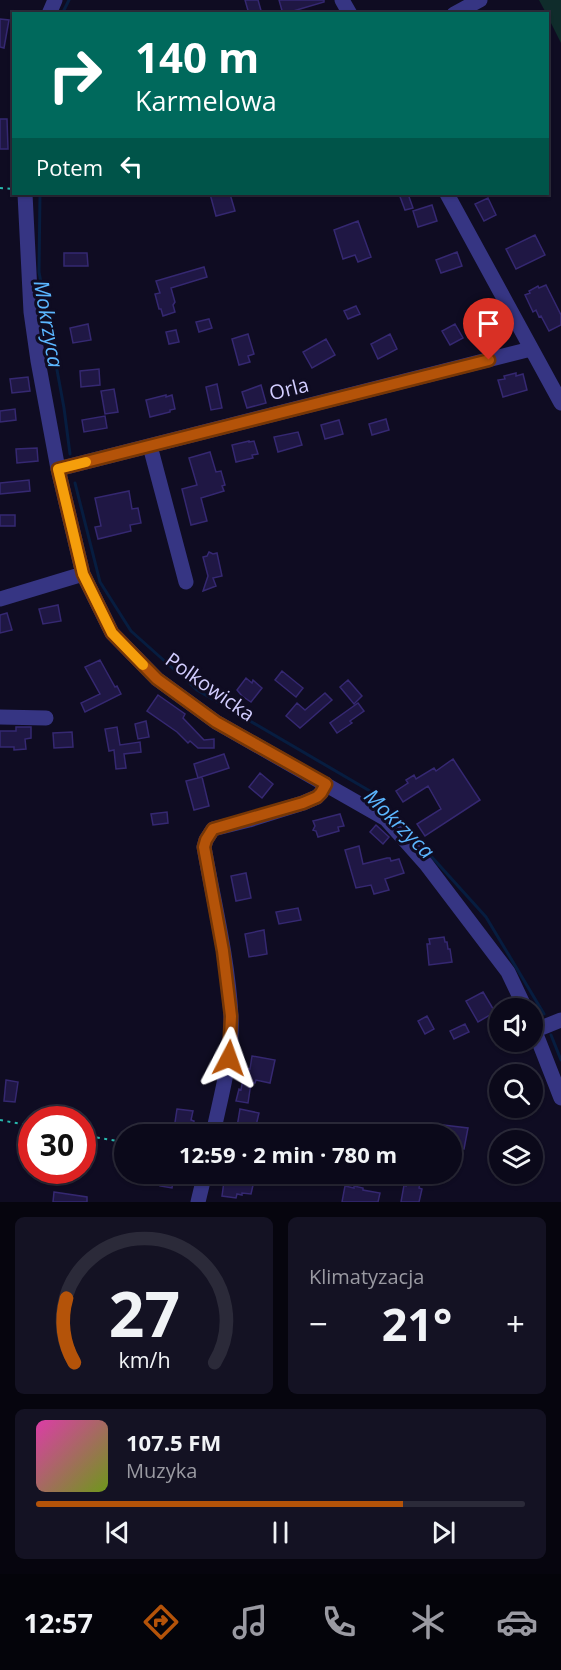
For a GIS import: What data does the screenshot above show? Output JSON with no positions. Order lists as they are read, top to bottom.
{
  "streets": {
    "street": ["Orla", "Polkowicka"]
  },
  "crossings": [
    ["Orla", "Polkowicka"]
  ],
  "water": ["Mokrzyca"],
  "page": {
    "turn": ["140 m", "Karmelowa"],
    "then": "Potem",
    "limit": "30",
    "trip": "12:59 · 2 min · 780 m",
    "tile": "Klimatyzacja",
    "heat": ["−", "21°", "+"],
    "song": ["107.5 FM", "Muzyka"],
    "tabs": "12:57",
    "gauge": ["27", "km/h"]
  }
}
